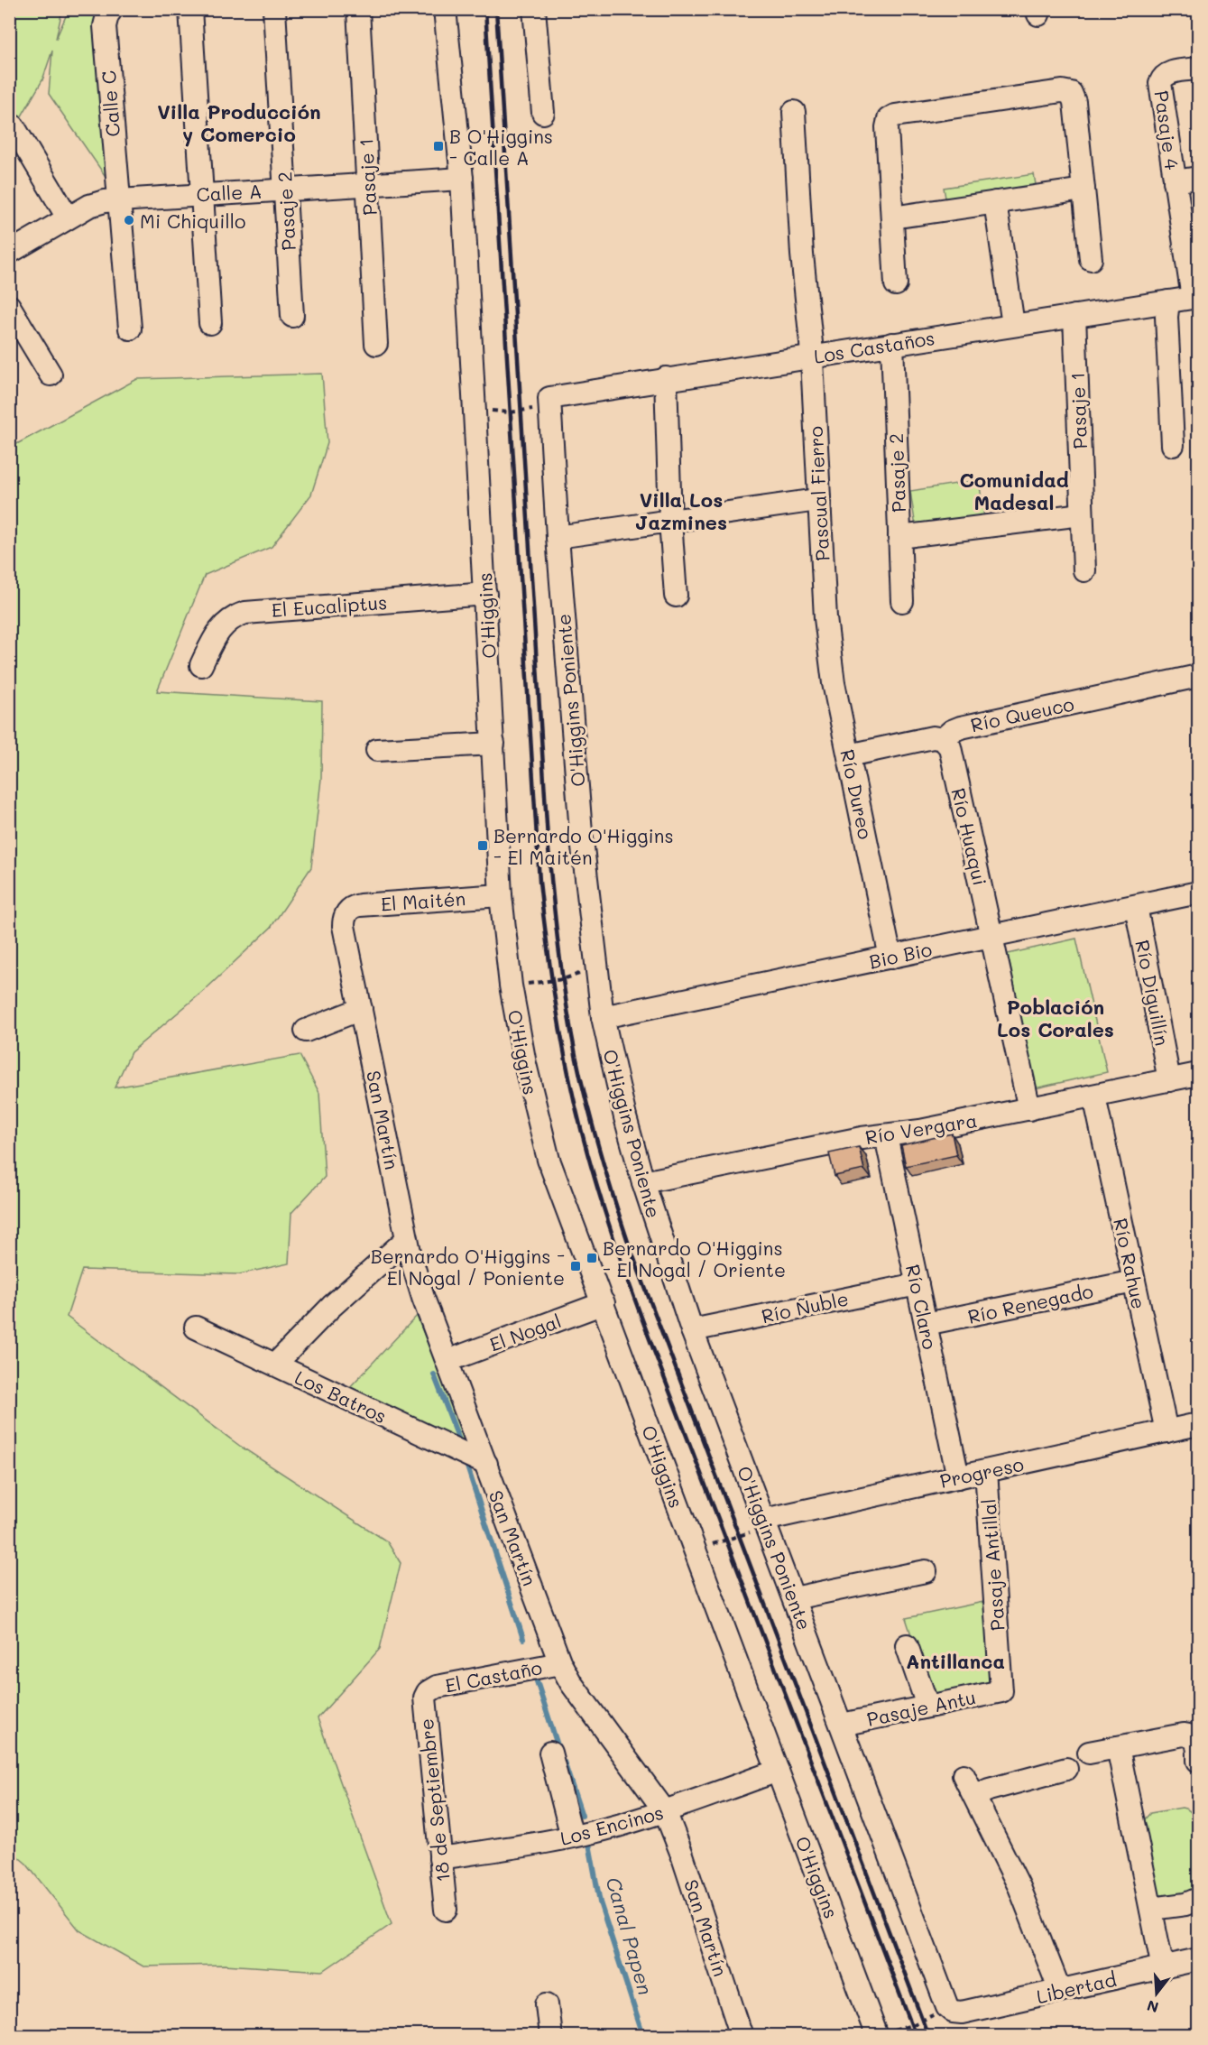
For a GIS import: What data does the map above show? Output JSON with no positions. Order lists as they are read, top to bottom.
{
  "streets": {
    "street": [
      "Calle C",
      "Pasaje 4",
      "Pasaje 1",
      "Calle A",
      "Pasaje 2",
      "Los Castaños",
      "Pascual Fierro",
      "El Eucaliptus",
      "O'Higgins",
      "O'Higgins Poniente",
      "Río Queuco",
      "Río Dureo",
      "Río Huaqui",
      "El Maitén",
      "Bio Bio",
      "Río Diguillín",
      "San Martín",
      "Río Vergara",
      "Río Rahue",
      "Río Renegado",
      "Río Ñuble",
      "Río Claro",
      "El Nogal",
      "Los Batros",
      "Progreso",
      "Pasaje Antillal",
      "El Castaño",
      "Pasaje Antu",
      "18 de Septiembre",
      "Los Encinos",
      "Libertad"
    ]
  },
  "crossings": [
    ["Calle C", "Calle A"],
    ["Pasaje 4", "Los Castaños"],
    ["Pasaje 1", "Calle A"],
    ["Pasaje 1", "Los Castaños"],
    ["Calle A", "Pasaje 2"],
    ["Calle A", "O'Higgins"],
    ["Pasaje 2", "Los Castaños"],
    ["Los Castaños", "Pascual Fierro"],
    ["Los Castaños", "O'Higgins Poniente"],
    ["Pascual Fierro", "Río Dureo"],
    ["El Eucaliptus", "O'Higgins"],
    ["O'Higgins", "El Maitén"],
    ["O'Higgins", "El Nogal"],
    ["O'Higgins", "Los Encinos"],
    ["O'Higgins Poniente", "Bio Bio"],
    ["O'Higgins Poniente", "Río Vergara"],
    ["O'Higgins Poniente", "Río Ñuble"],
    ["O'Higgins Poniente", "Progreso"],
    ["O'Higgins Poniente", "Pasaje Antu"],
    ["O'Higgins Poniente", "Libertad"],
    ["Río Queuco", "Río Dureo"],
    ["Río Queuco", "Río Huaqui"],
    ["Río Dureo", "Bio Bio"],
    ["Río Huaqui", "Bio Bio"],
    ["Río Huaqui", "Río Vergara"],
    ["El Maitén", "San Martín"],
    ["Bio Bio", "Río Diguillín"],
    ["Río Diguillín", "Río Vergara"],
    ["San Martín", "El Nogal"],
    ["San Martín", "Los Batros"],
    ["San Martín", "El Castaño"],
    ["San Martín", "Los Encinos"],
    ["Río Vergara", "Río Rahue"],
    ["Río Vergara", "Río Claro"],
    ["Río Rahue", "Río Renegado"],
    ["Río Rahue", "Progreso"],
    ["Río Renegado", "Río Claro"],
    ["Río Ñuble", "Río Claro"],
    ["Río Claro", "Progreso"],
    ["Progreso", "Pasaje Antillal"],
    ["Pasaje Antillal", "Pasaje Antu"],
    ["El Castaño", "18 de Septiembre"],
    ["18 de Septiembre", "Los Encinos"]
  ],
  "districts": [
    "Villa Producción y Comercio",
    "Comunidad Madesal",
    "Villa Los Jazmines",
    "Población Los Corales",
    "Antillanca"
  ],
  "water": ["Canal Papen"],
  "places": {
    "transit": [
      "B O'Higgins - Calle A",
      "Bernardo O'Higgins - El Maitén",
      "Bernardo O'Higgins - El Nogal / Oriente",
      "Bernardo O'Higgins - El Nogal / Poniente"
    ],
    "other": ["Mi Chiquillo"]
  },
  "north": "bottom"
}
